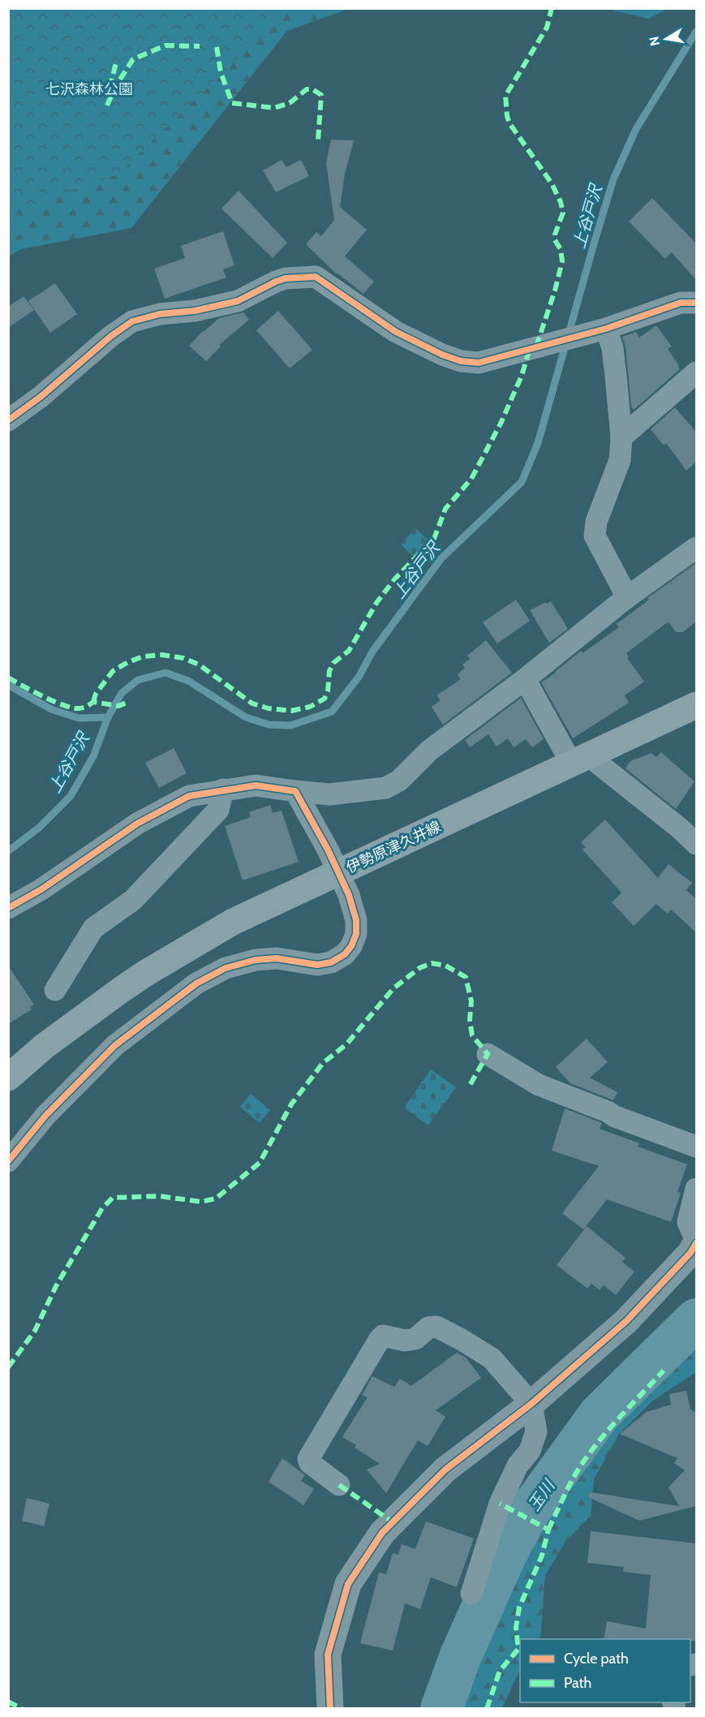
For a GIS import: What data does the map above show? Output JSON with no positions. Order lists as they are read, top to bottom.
{
  "streets": {
    "main road": ["伊勢原津久井線"]
  },
  "water": ["上谷戸沢", "玉川"],
  "parks": ["七沢森林公園"],
  "legend": ["Cycle path", "Path"],
  "north": "left"
}
